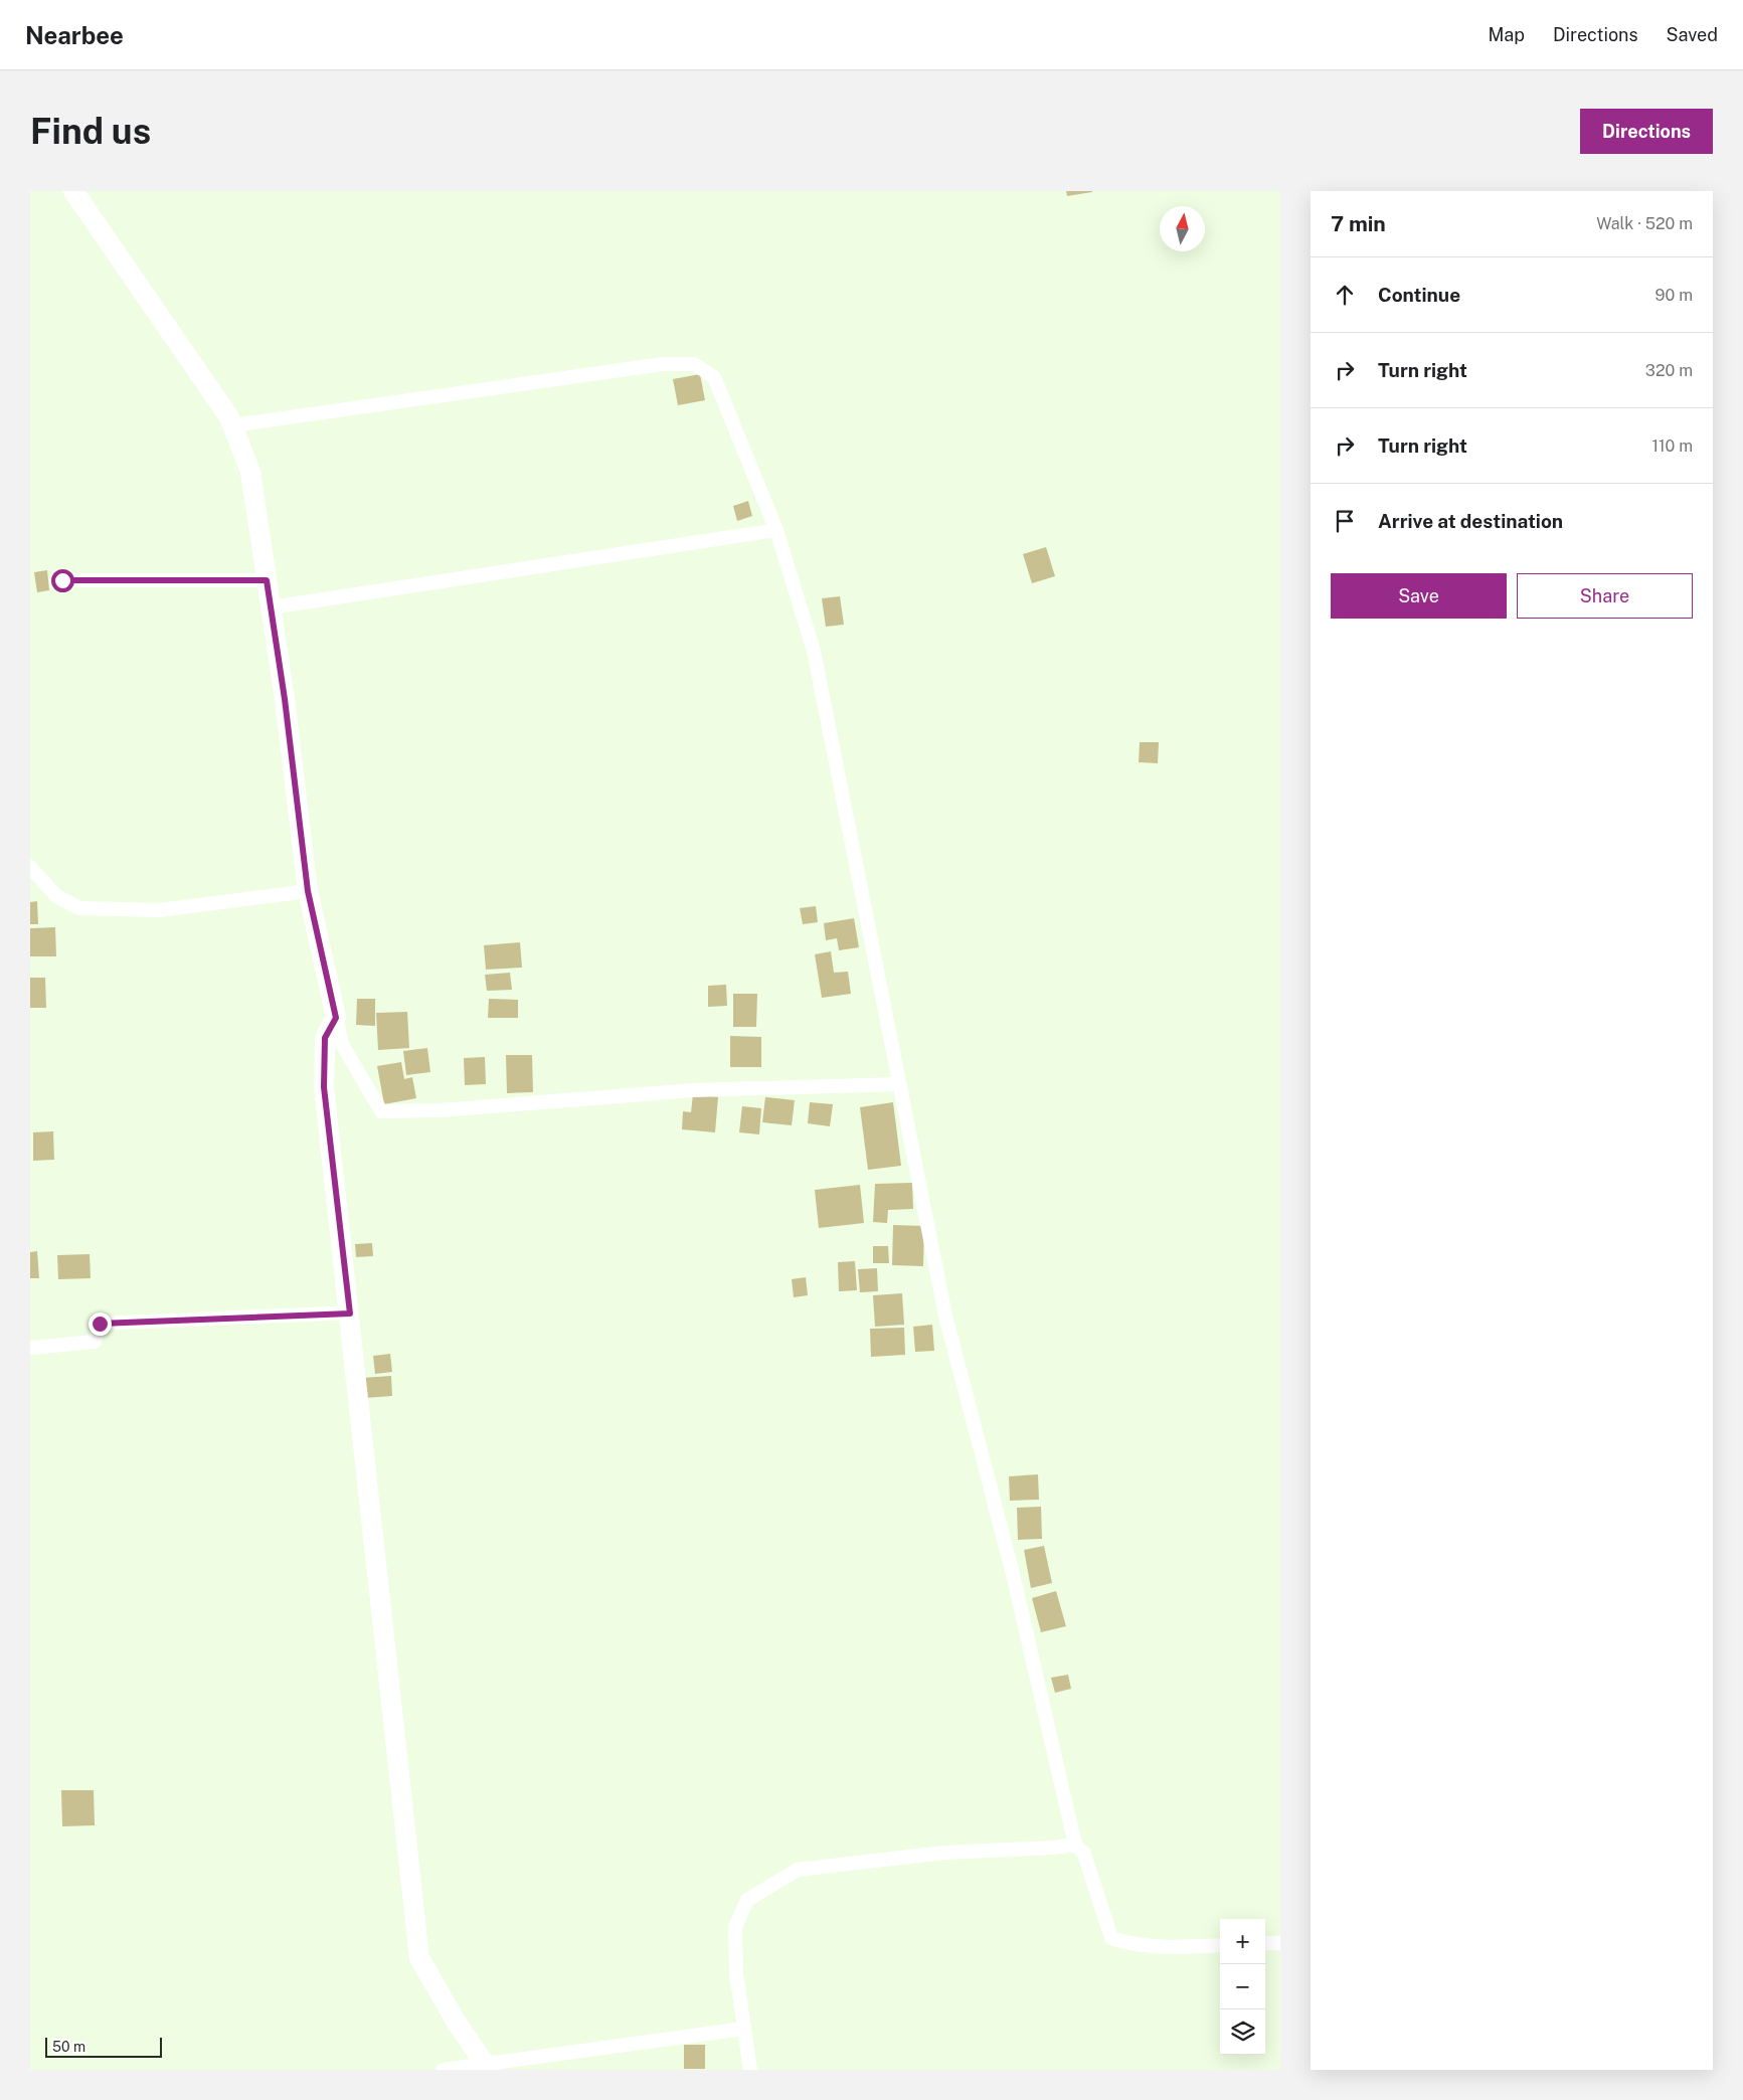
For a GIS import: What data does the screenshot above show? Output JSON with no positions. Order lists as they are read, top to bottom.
{
  "scale_bar": "50 m",
  "north": "top",
  "page": {
    "header": "Nearbee",
    "nav": ["Map", "Directions", "Saved"],
    "buttons": [
      "Directions",
      ["Save", "Share"]
    ],
    "title": "Find us",
    "heading": ["7 min", "Walk · 520 m"],
    "list": [
      ["Continue", "90 m"],
      ["Turn right", "320 m"],
      ["Turn right", "110 m"],
      "Arrive at destination"
    ],
    "map_buttons": ["+", "−"],
    "scale": "50 m"
  }
}
